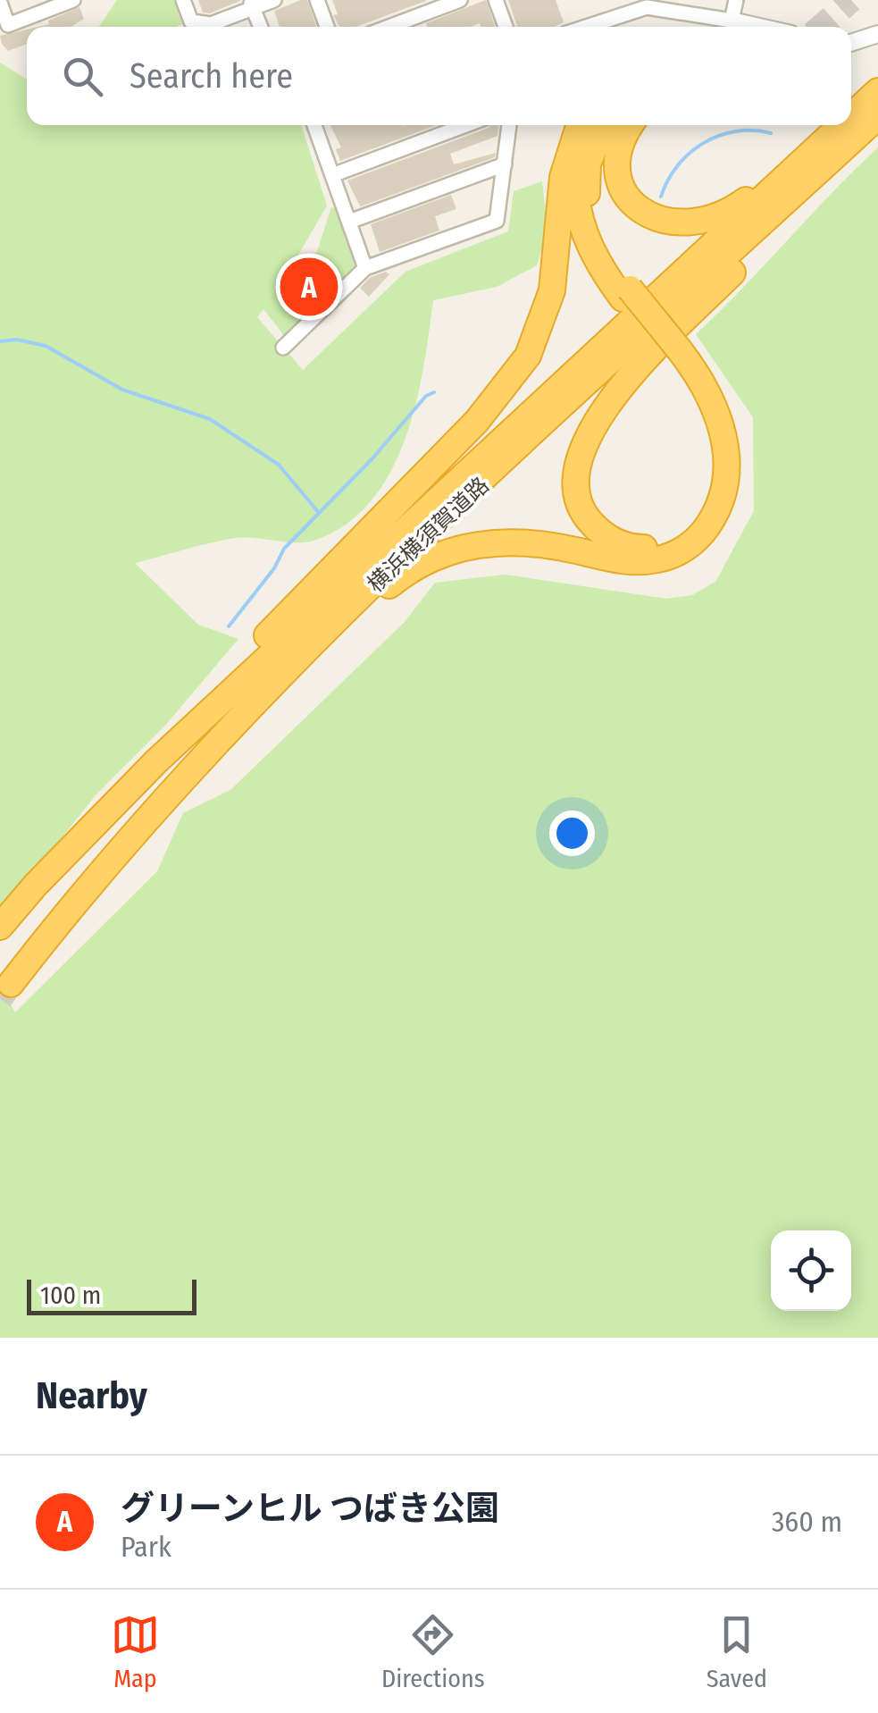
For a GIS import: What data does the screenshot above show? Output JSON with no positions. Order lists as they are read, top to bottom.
{
  "streets": {
    "highway": ["横浜横須賀道路"]
  },
  "scale_bar": "100 m",
  "page": {
    "search": "Search here",
    "pins": "A",
    "scale": "100 m",
    "heading": "Nearby",
    "list": [
      {
        "mark": "A",
        "name": "グリーンヒル つばき公園",
        "note": "Park",
        "value": "360 m"
      }
    ],
    "nav": ["Map", "Directions", "Saved"]
  }
}
